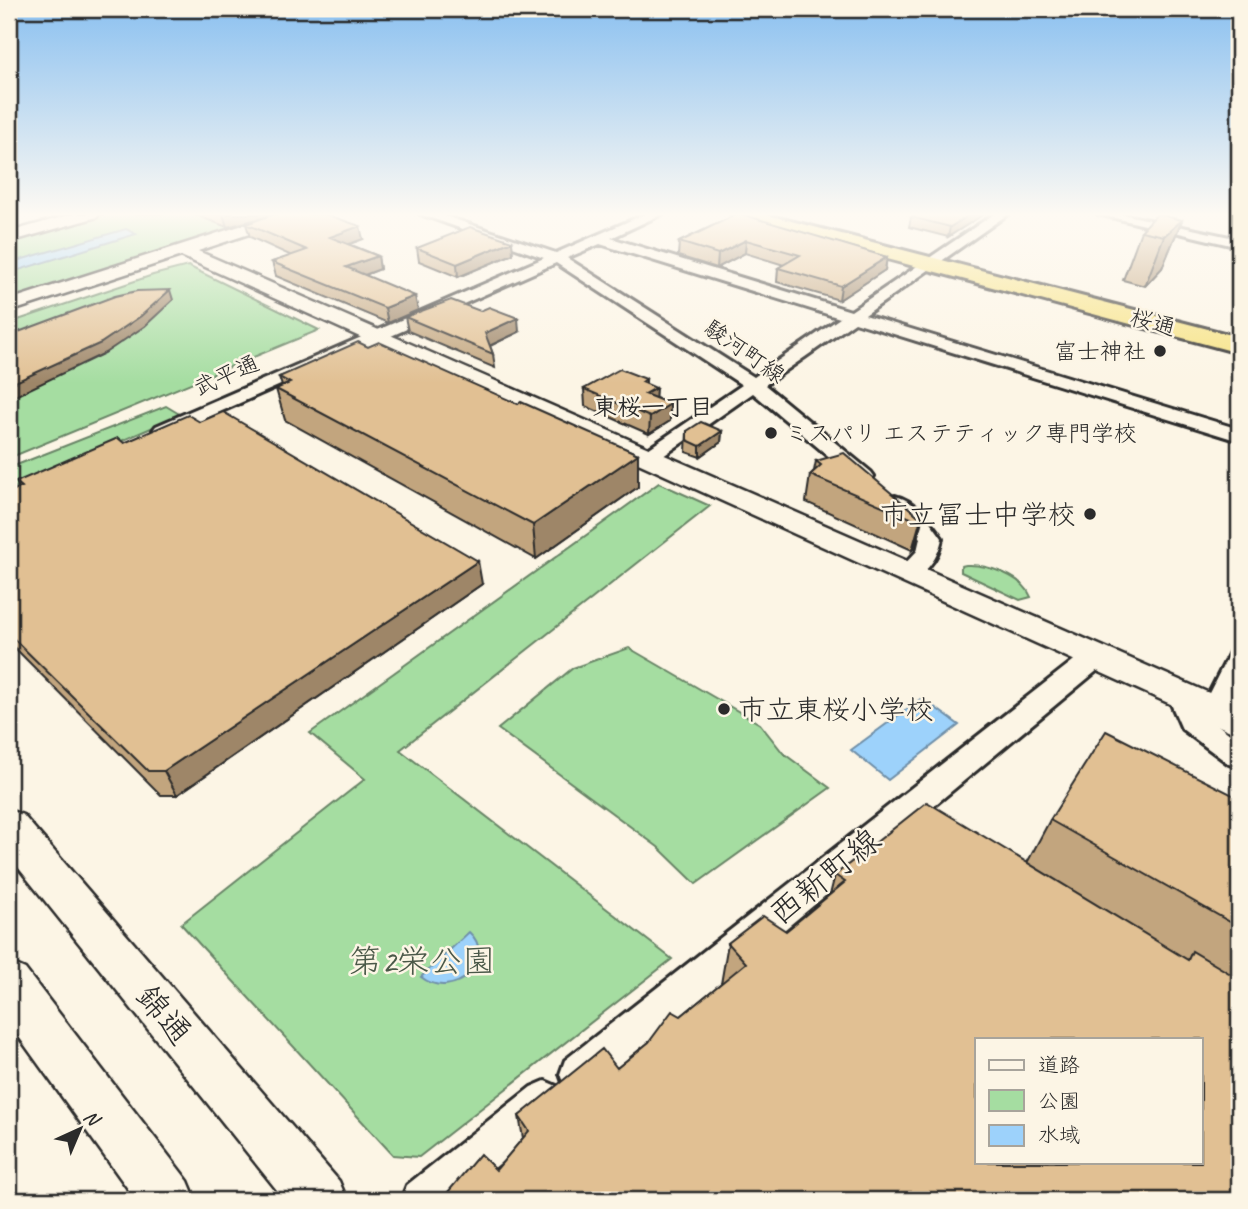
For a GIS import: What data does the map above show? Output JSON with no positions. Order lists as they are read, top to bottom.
{
  "streets": {
    "highway": ["桜通"],
    "street": [
      "駿河町線",
      "武平通",
      "西新町線",
      "錦通"
    ]
  },
  "districts": ["東桜一丁目"],
  "parks": ["第2栄公園"],
  "places": [
    "富士神社",
    "ミスパリ エステティック専門学校",
    "市立冨士中学校",
    "市立東桜小学校"
  ],
  "legend": ["道路", "公園", "水域"],
  "north": "top right"
}
